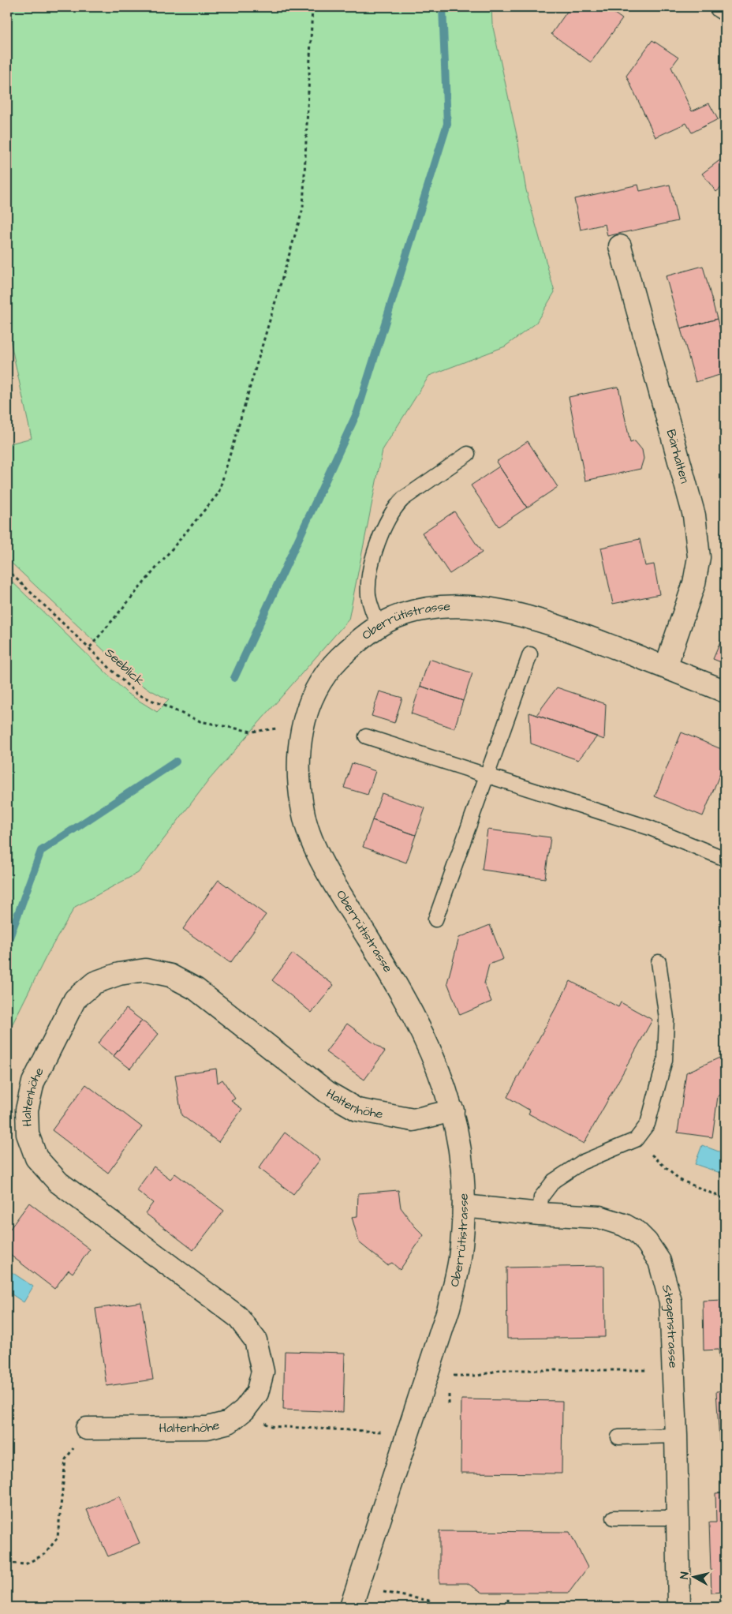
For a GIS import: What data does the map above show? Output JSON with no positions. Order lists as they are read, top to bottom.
{
  "streets": {
    "street": [
      "Bärhalten",
      "Oberrütistrasse",
      "Haltenhöhe",
      "Stegenstrasse"
    ],
    "path": ["Seeblick"]
  },
  "crossings": [
    ["Bärhalten", "Oberrütistrasse"],
    ["Oberrütistrasse", "Seeblick"],
    ["Oberrütistrasse", "Haltenhöhe"],
    ["Oberrütistrasse", "Stegenstrasse"]
  ],
  "north": "left"
}
